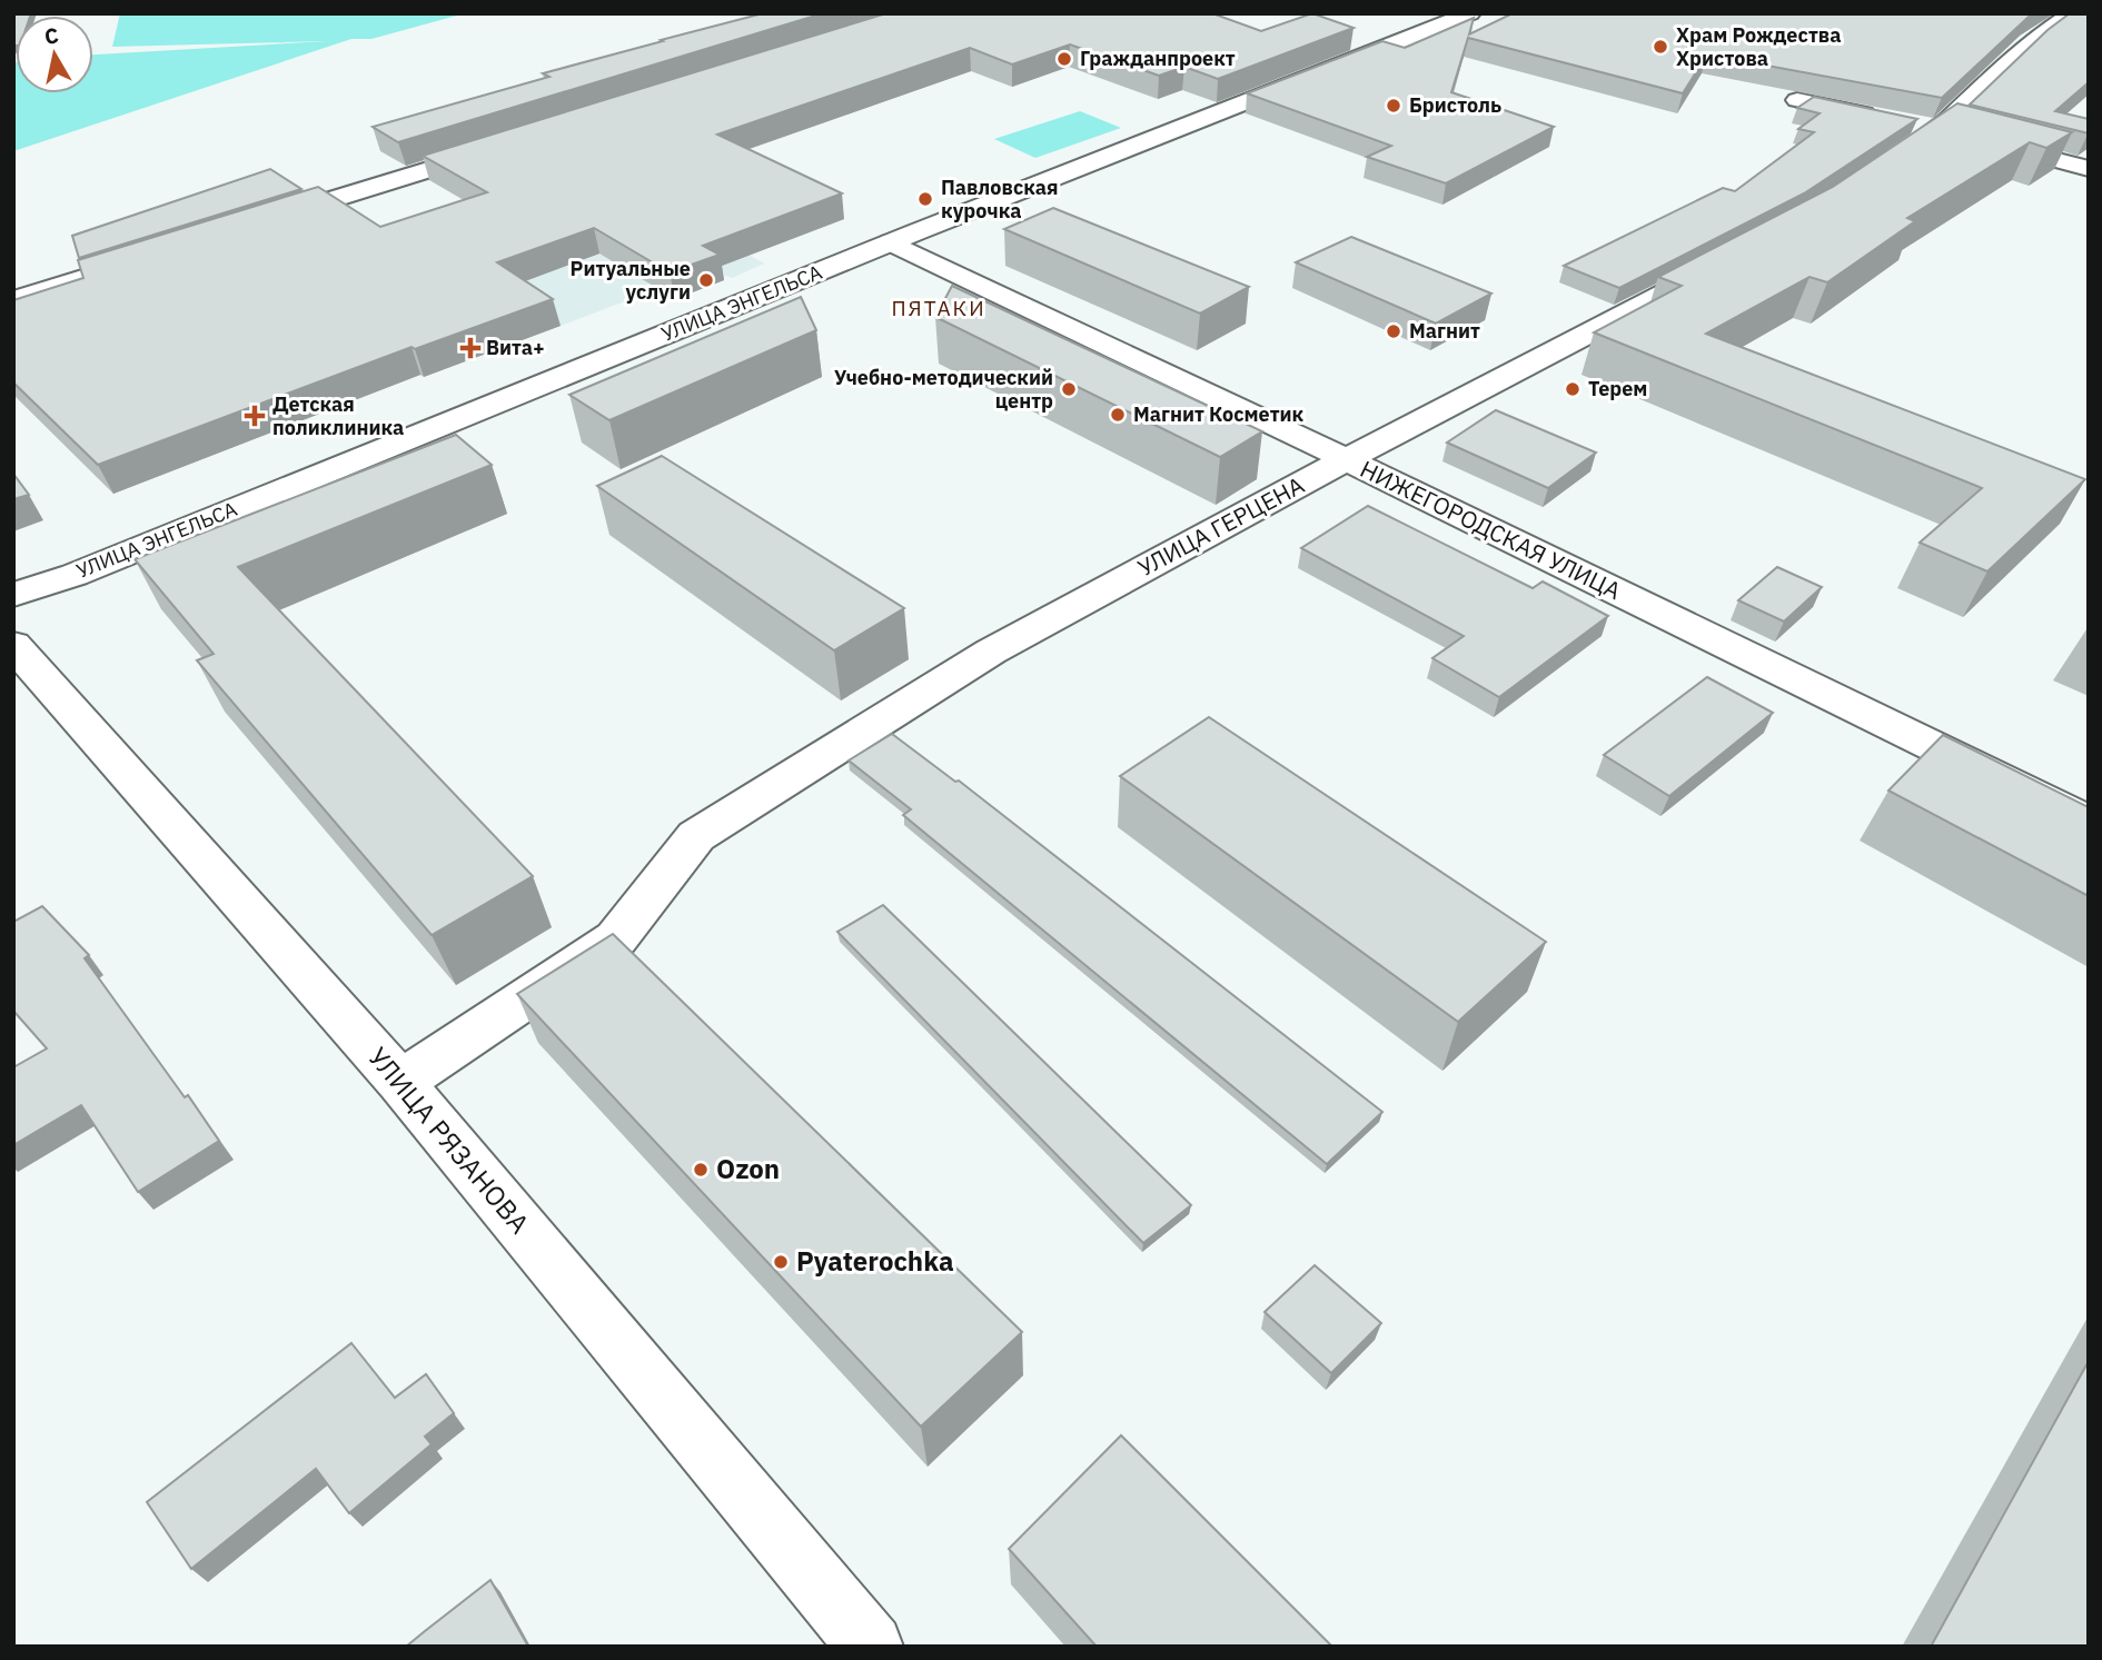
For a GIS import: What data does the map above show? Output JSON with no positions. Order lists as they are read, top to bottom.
{
  "streets": {
    "street": [
      "УЛИЦА ЭНГЕЛЬСА",
      "УЛИЦА ГЕРЦЕНА",
      "НИЖЕГОРОДСКАЯ УЛИЦА",
      "УЛИЦА РЯЗАНОВА"
    ]
  },
  "crossings": [
    ["УЛИЦА ЭНГЕЛЬСА", "НИЖЕГОРОДСКАЯ УЛИЦА"],
    ["УЛИЦА ГЕРЦЕНА", "НИЖЕГОРОДСКАЯ УЛИЦА"],
    ["УЛИЦА ГЕРЦЕНА", "УЛИЦА РЯЗАНОВА"]
  ],
  "districts": ["ПЯТАКИ"],
  "places": {
    "other": [
      "Храм Рождества Христова",
      "Гражданпроект",
      "Бристоль",
      "Павловская курочка",
      "Ритуальные услуги",
      "Магнит",
      "Учебно-методический центр",
      "Терем",
      "Магнит Косметик",
      "Ozon",
      "Pyaterochka"
    ],
    "health": ["Вита+", "Детская поликлиника"]
  },
  "north": "top"
}
